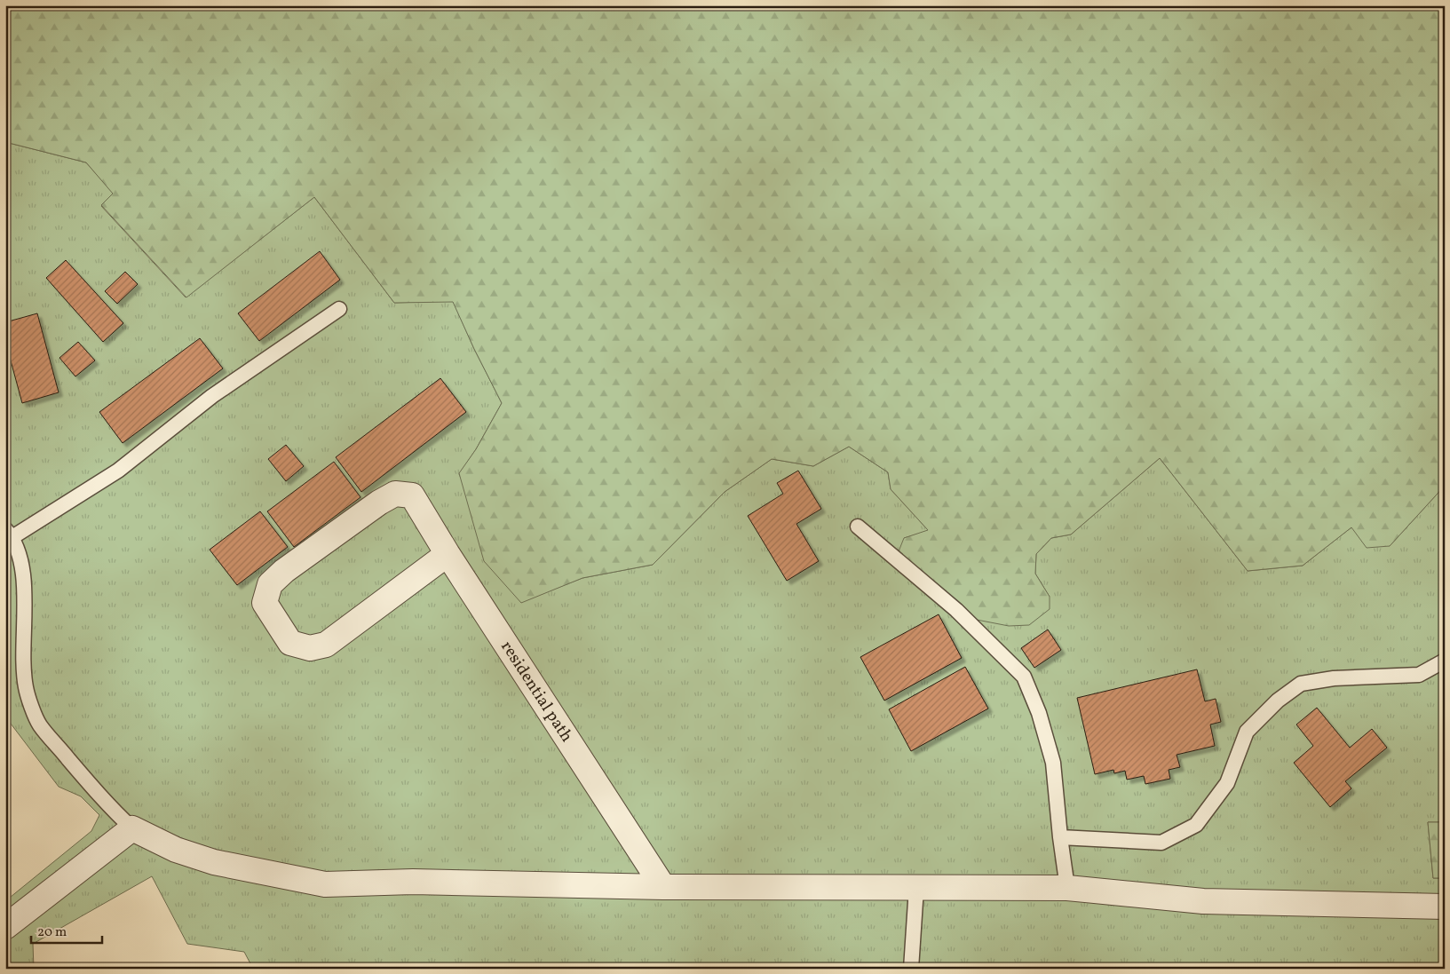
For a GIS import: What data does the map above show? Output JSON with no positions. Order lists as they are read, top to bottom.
{
  "streets": {
    "street": ["residential path"]
  },
  "scale_bar": "20 m"
}
